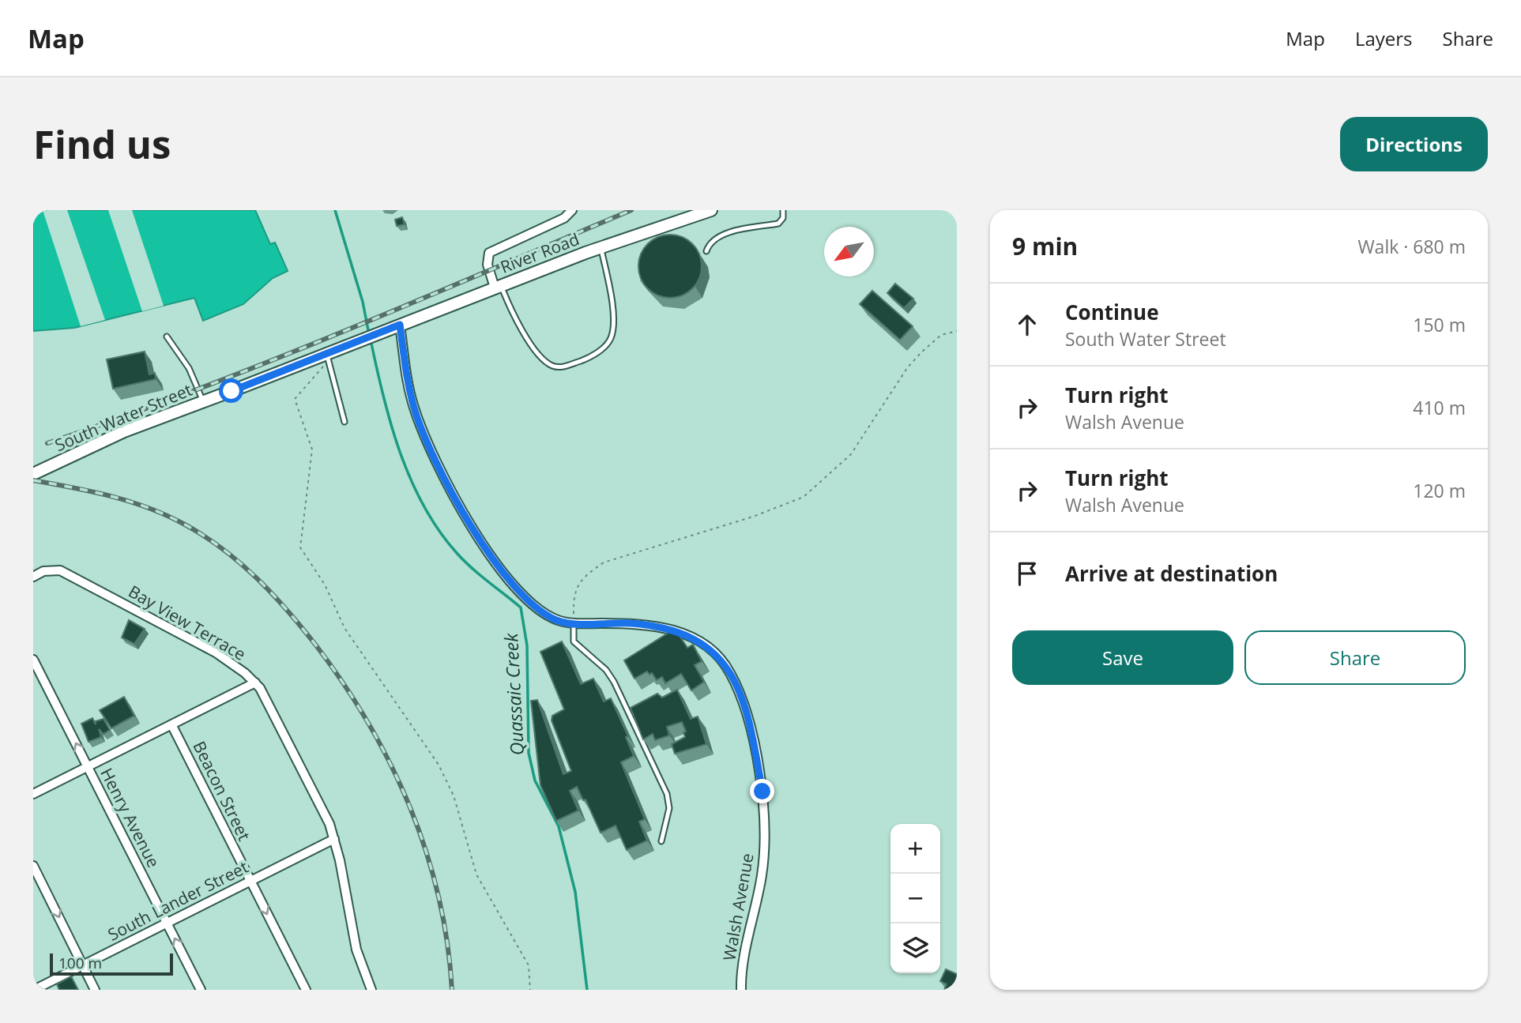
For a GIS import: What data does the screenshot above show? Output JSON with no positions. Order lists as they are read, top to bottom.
{
  "streets": {
    "street": [
      "River Road",
      "South Water Street",
      "Bay View Terrace",
      "Beacon Street",
      "Henry Avenue",
      "South Lander Street",
      "Walsh Avenue"
    ]
  },
  "crossings": [
    ["River Road", "South Water Street"],
    ["River Road", "Walsh Avenue"],
    ["Bay View Terrace", "South Lander Street"],
    ["Beacon Street", "South Lander Street"],
    ["Henry Avenue", "South Lander Street"]
  ],
  "one_way": ["Beacon Street", "Henry Avenue"],
  "water": ["Quassaic Creek"],
  "scale_bar": "100 m",
  "north": "bottom left",
  "page": {
    "header": "Map",
    "nav": ["Map", "Layers", "Share"],
    "buttons": [
      "Directions",
      ["Save", "Share"]
    ],
    "title": "Find us",
    "heading": ["9 min", "Walk · 680 m"],
    "list": [
      ["Continue", "South Water Street", "150 m"],
      ["Turn right", "Walsh Avenue", "410 m"],
      ["Turn right", "Walsh Avenue", "120 m"],
      "Arrive at destination"
    ],
    "map_buttons": ["+", "−"],
    "scale": "100 m"
  }
}
